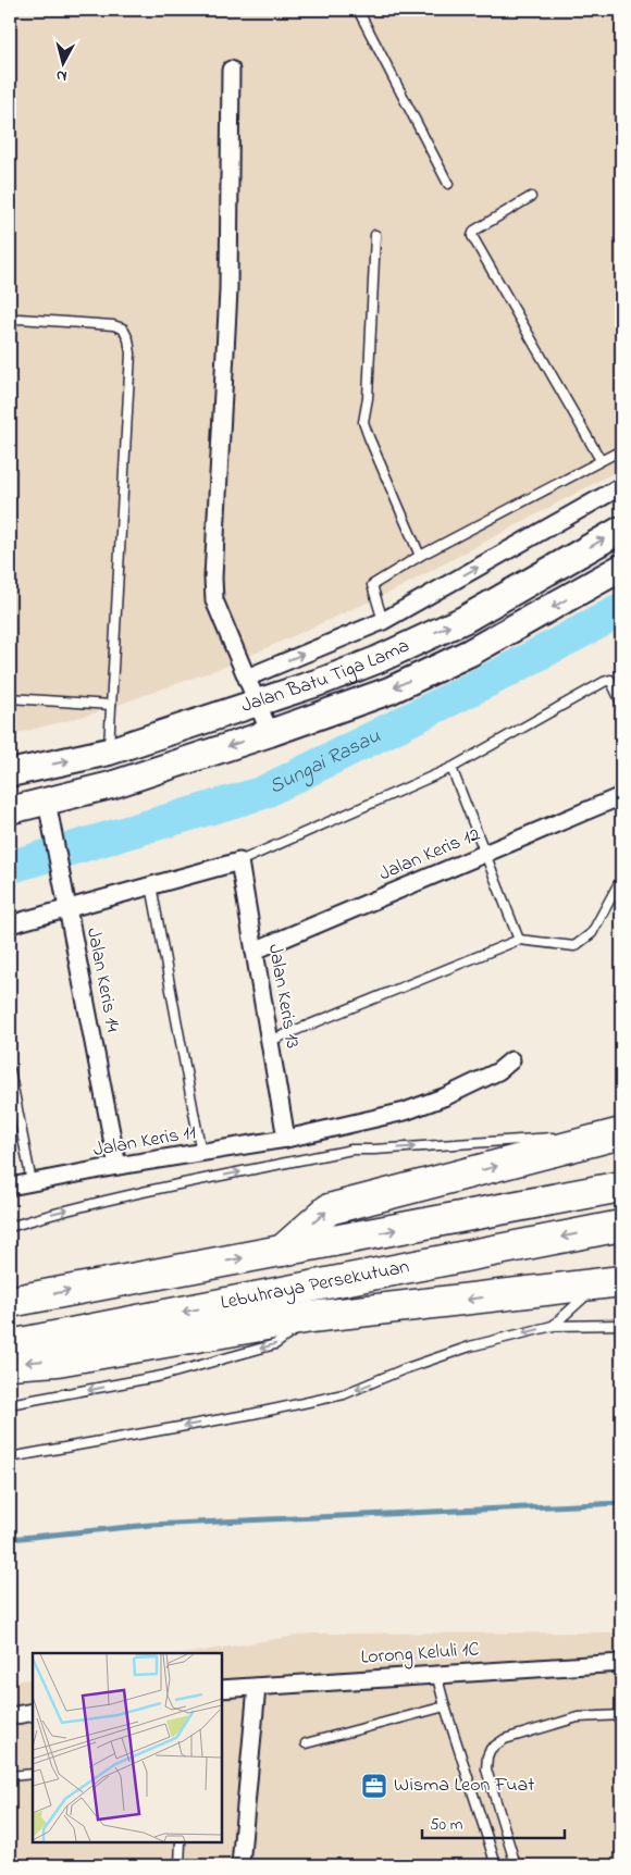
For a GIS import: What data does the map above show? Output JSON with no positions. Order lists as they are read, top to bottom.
{
  "streets": {
    "highway": ["Lebuhraya Persekutuan"],
    "main road": ["Jalan Batu Tiga Lama"],
    "street": [
      "Jalan Keris 12",
      "Jalan Keris 14",
      "Jalan Keris 13",
      "Jalan Keris 11",
      "Lorong Keluli 1C"
    ]
  },
  "crossings": [
    ["Jalan Batu Tiga Lama", "Jalan Keris 14"],
    ["Jalan Keris 12", "Jalan Keris 13"],
    ["Jalan Keris 14", "Jalan Keris 11"],
    ["Jalan Keris 13", "Jalan Keris 11"]
  ],
  "water": ["Sungai Rasau"],
  "places": {
    "office": ["Wisma Leon Fuat"]
  },
  "scale_bar": "50 m",
  "north": "bottom"
}
